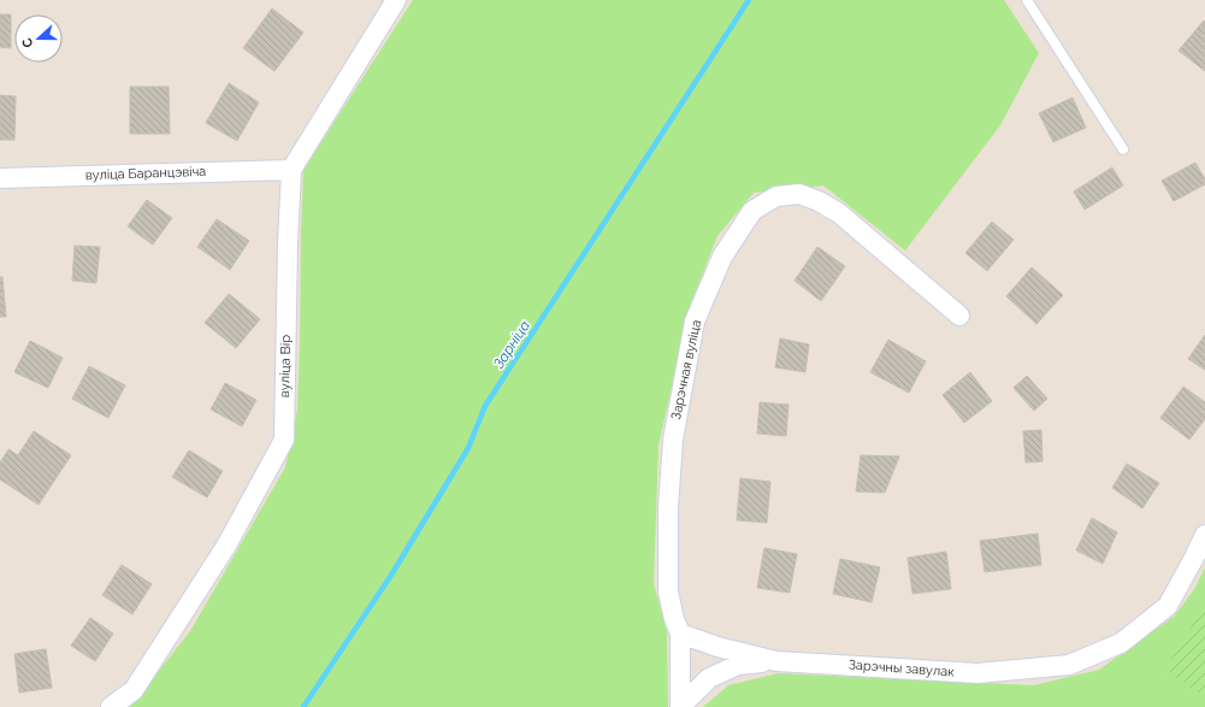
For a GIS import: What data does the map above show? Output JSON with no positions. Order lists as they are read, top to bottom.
{
  "streets": {
    "street": [
      "вуліца Баранцэвіча",
      "вуліца Вір",
      "Зарэчная вуліца",
      "Зарэчны завулак"
    ]
  },
  "crossings": [
    ["вуліца Баранцэвіча", "вуліца Вір"],
    ["Зарэчная вуліца", "Зарэчны завулак"]
  ],
  "water": ["Зарніца"],
  "north": "left"
}
